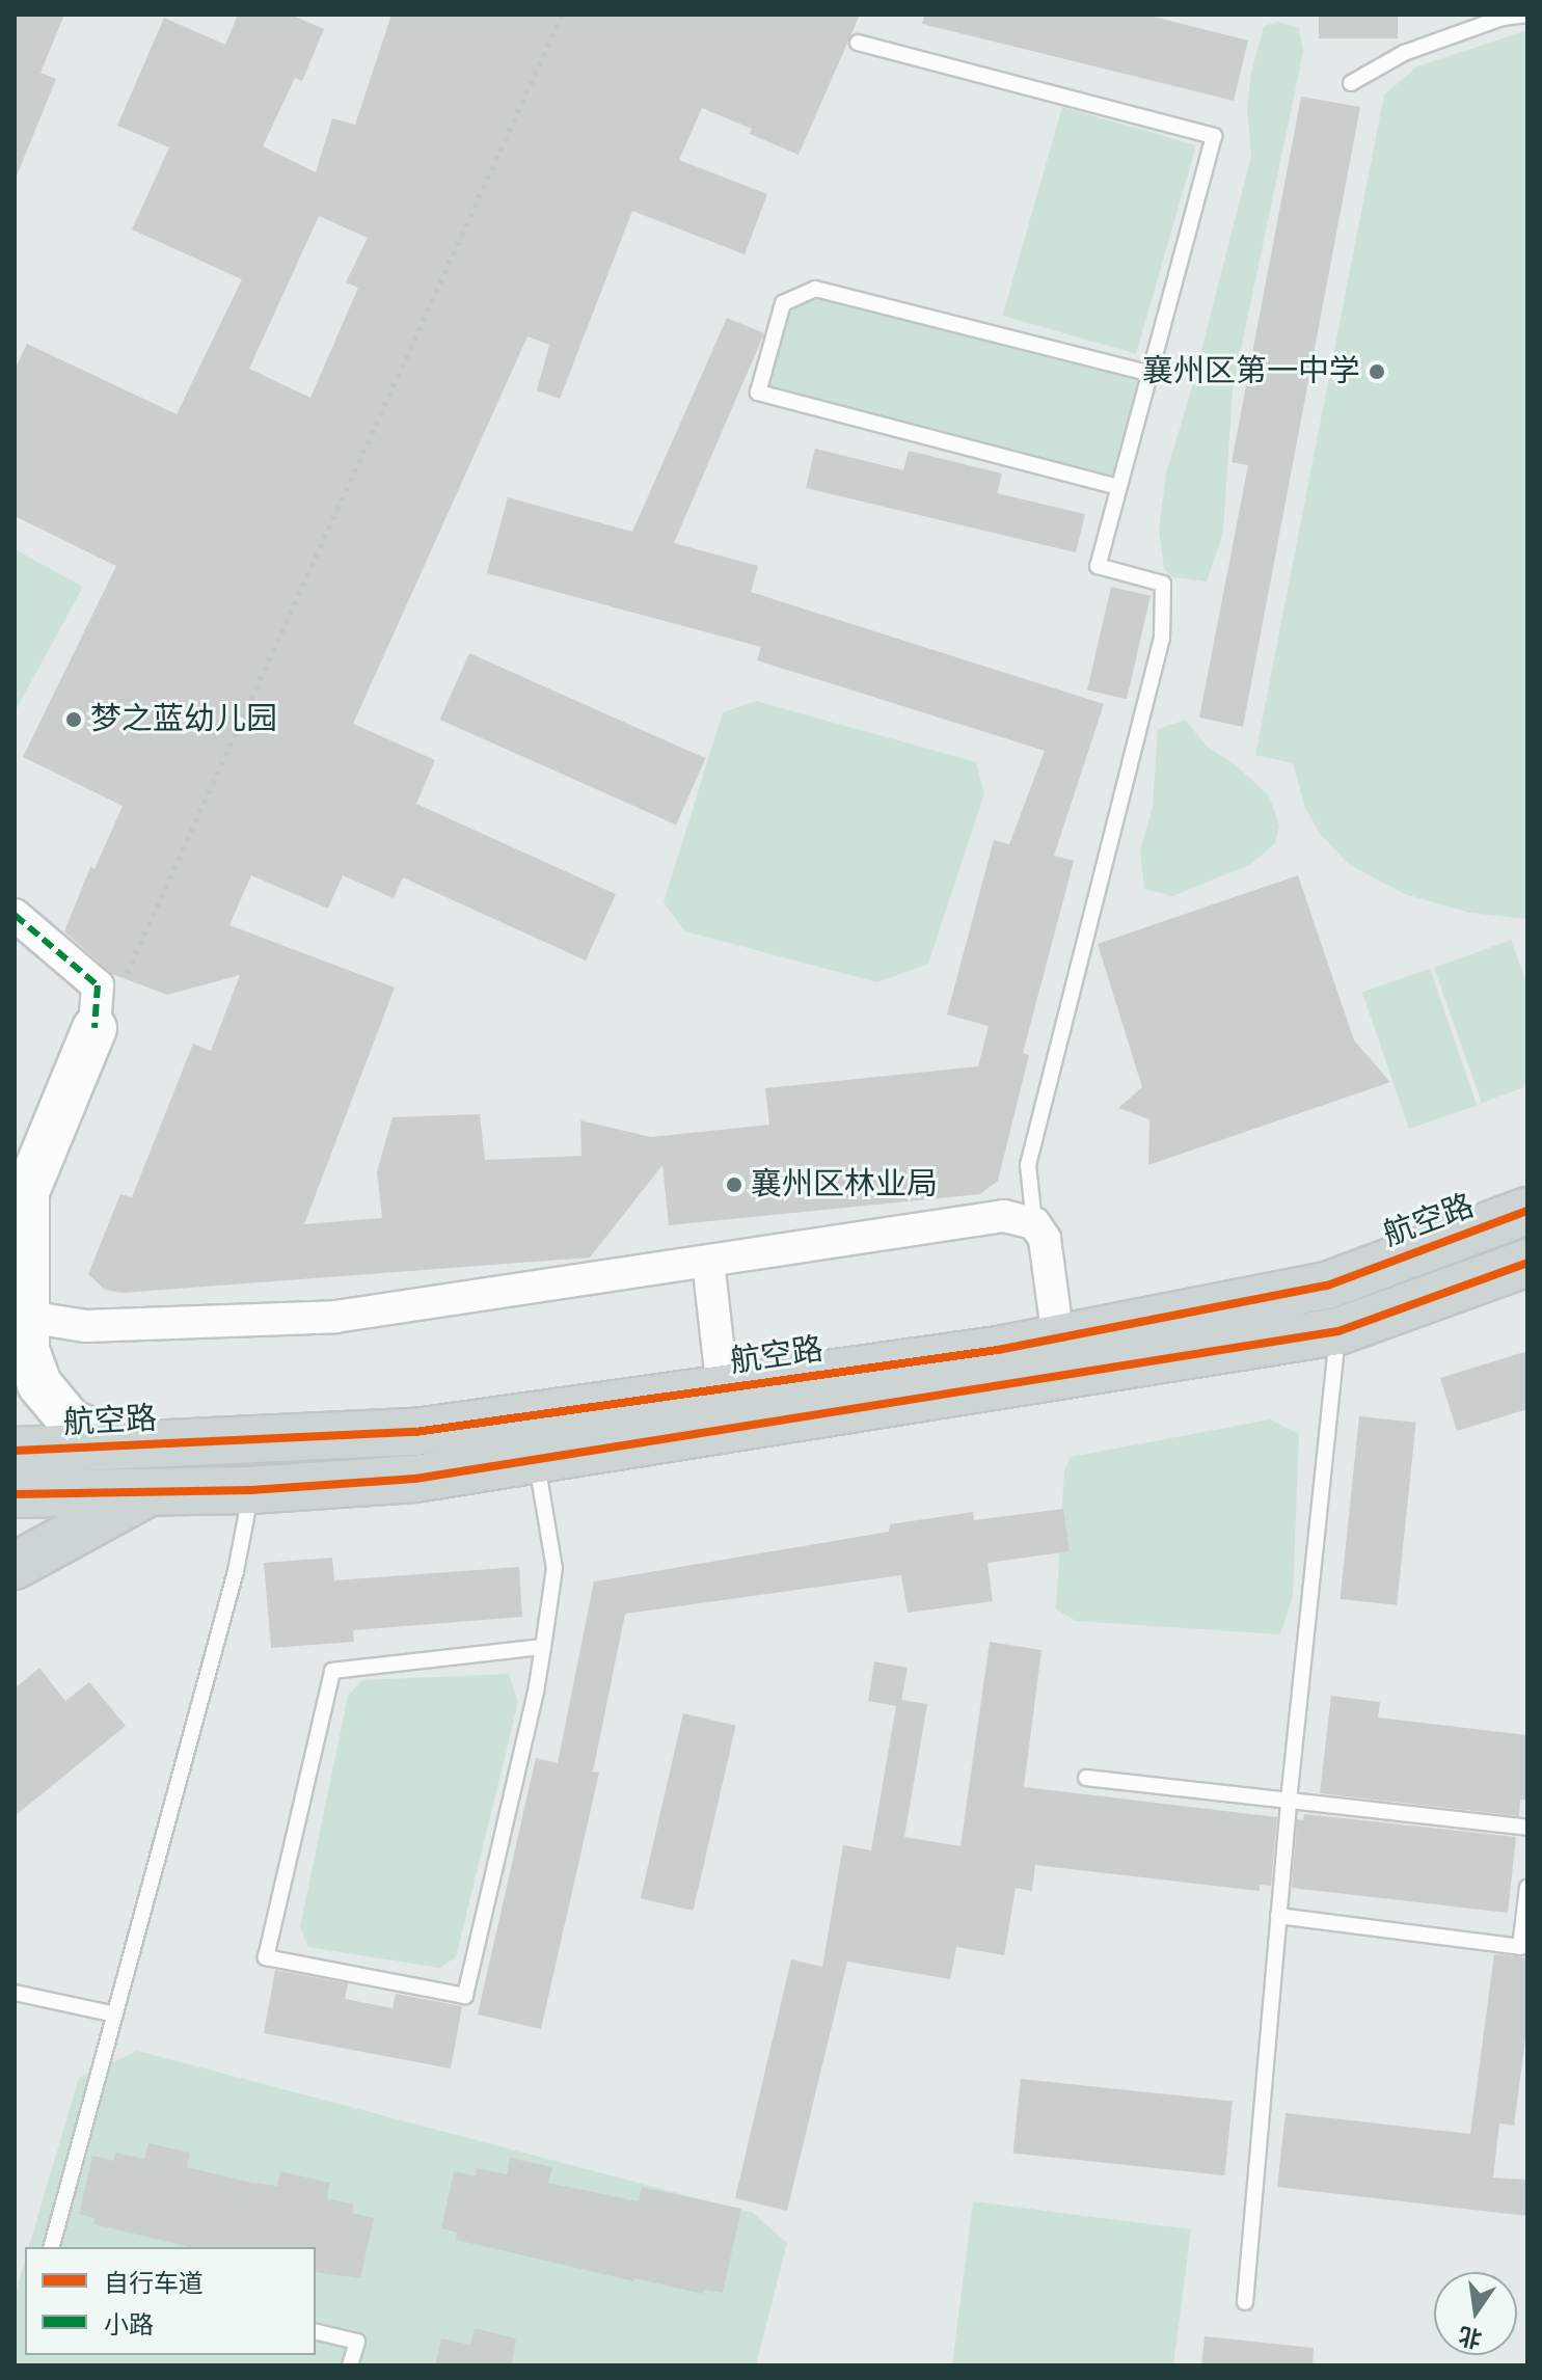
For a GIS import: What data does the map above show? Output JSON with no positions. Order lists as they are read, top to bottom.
{
  "streets": {
    "main road": ["航空路"]
  },
  "places": ["襄州区第一中学", "梦之蓝幼儿园", "襄州区林业局"],
  "legend": ["自行车道", "小路"],
  "north": "bottom"
}
